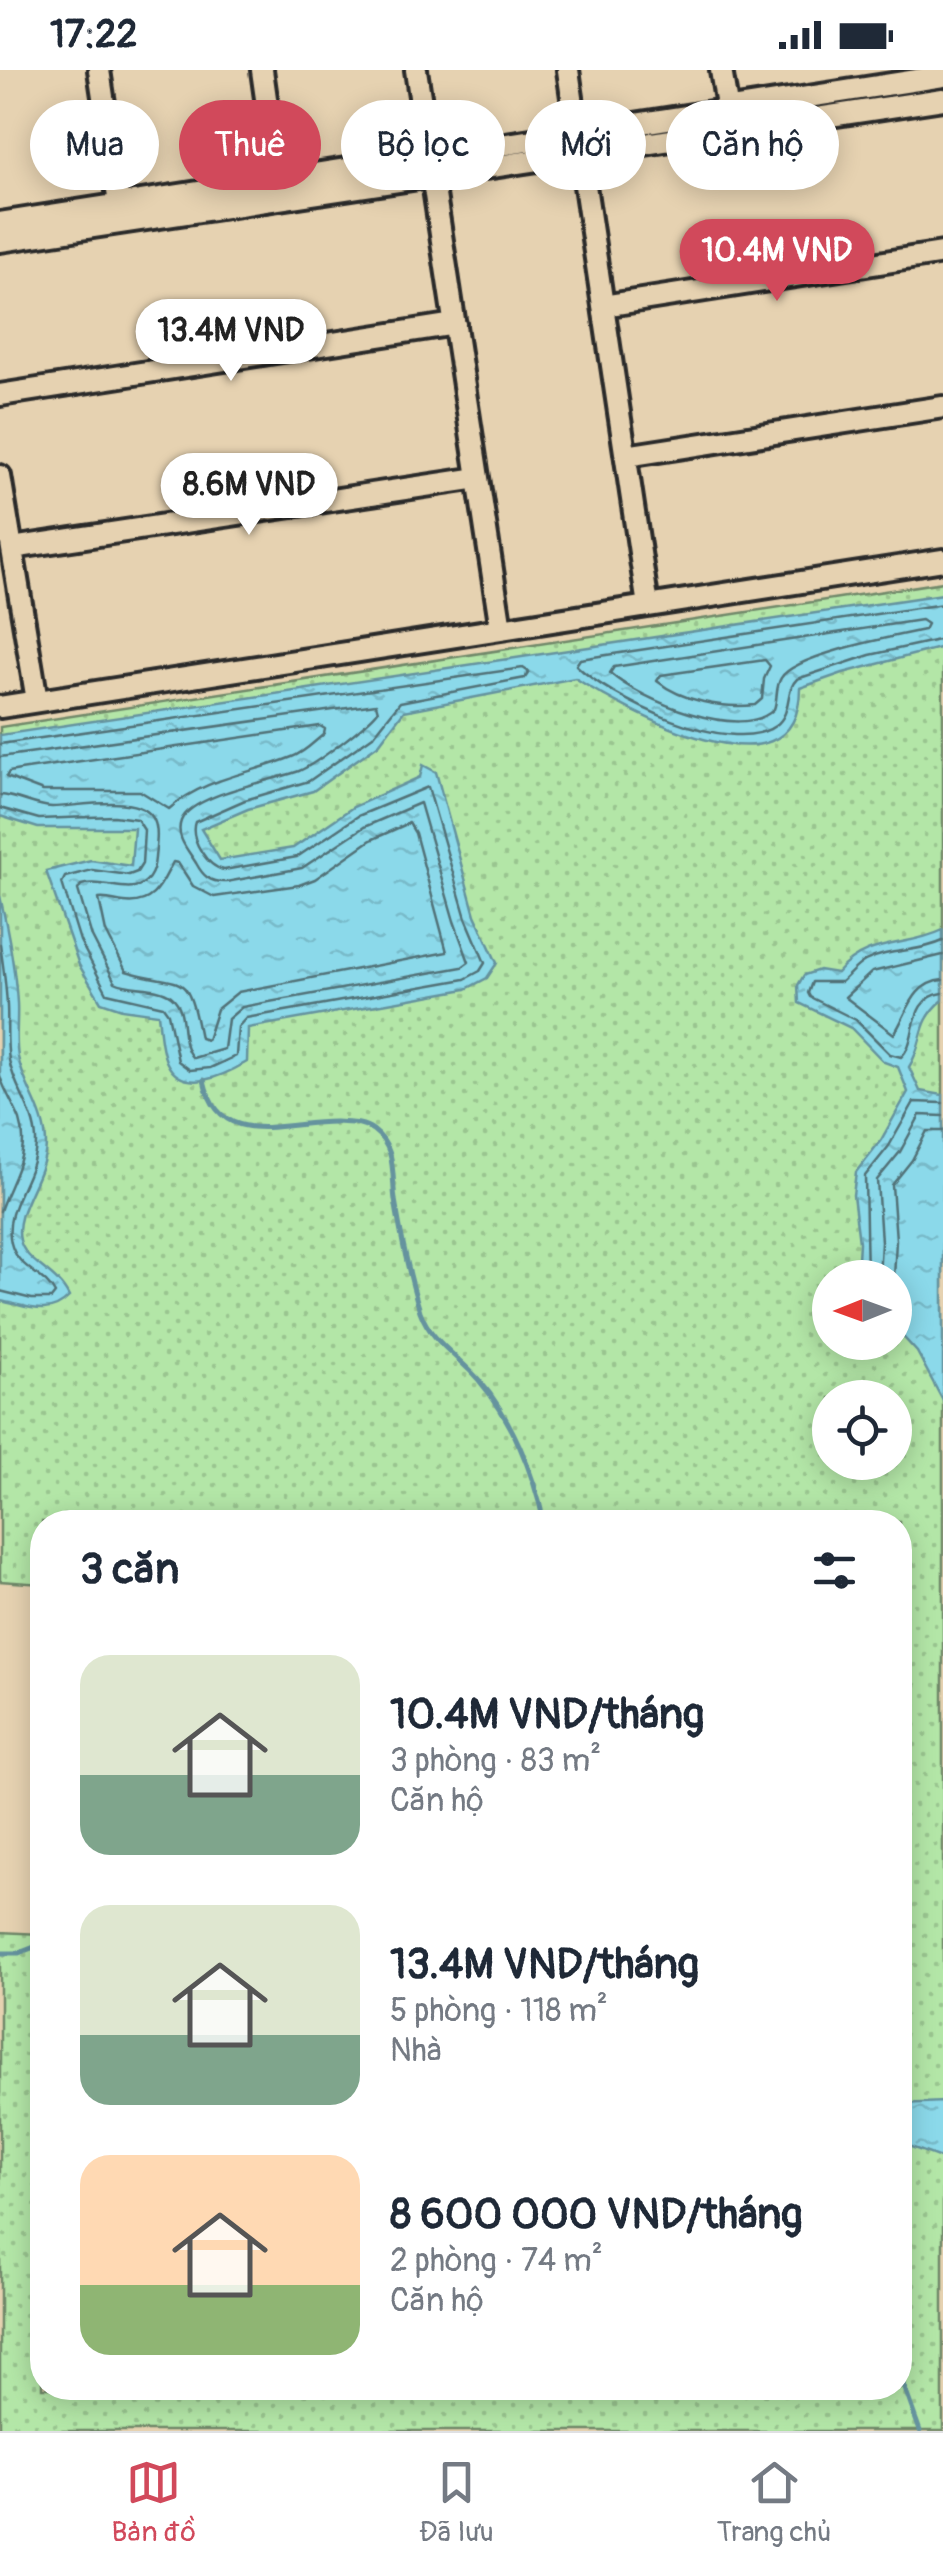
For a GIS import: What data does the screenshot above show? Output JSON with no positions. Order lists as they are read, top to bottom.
{
  "north": "left",
  "page": {
    "status": "17:22",
    "chip": [
      "Mua",
      "Thuê",
      "Bộ lọc",
      "Mới",
      "Căn hộ"
    ],
    "price": ["10.4M VND", "13.4M VND", "8.6M VND"],
    "heading": "3 căn",
    "list": [
      {
        "name": "10.4M VND/tháng",
        "note": "3 phòng · 83 m² · Căn hộ"
      },
      {
        "name": "13.4M VND/tháng",
        "note": "5 phòng · 118 m² · Nhà"
      },
      {
        "name": "8 600 000 VND/tháng",
        "note": "2 phòng · 74 m² · Căn hộ"
      }
    ],
    "tabs": ["Bản đồ", "Đã lưu", "Trang chủ"]
  }
}
